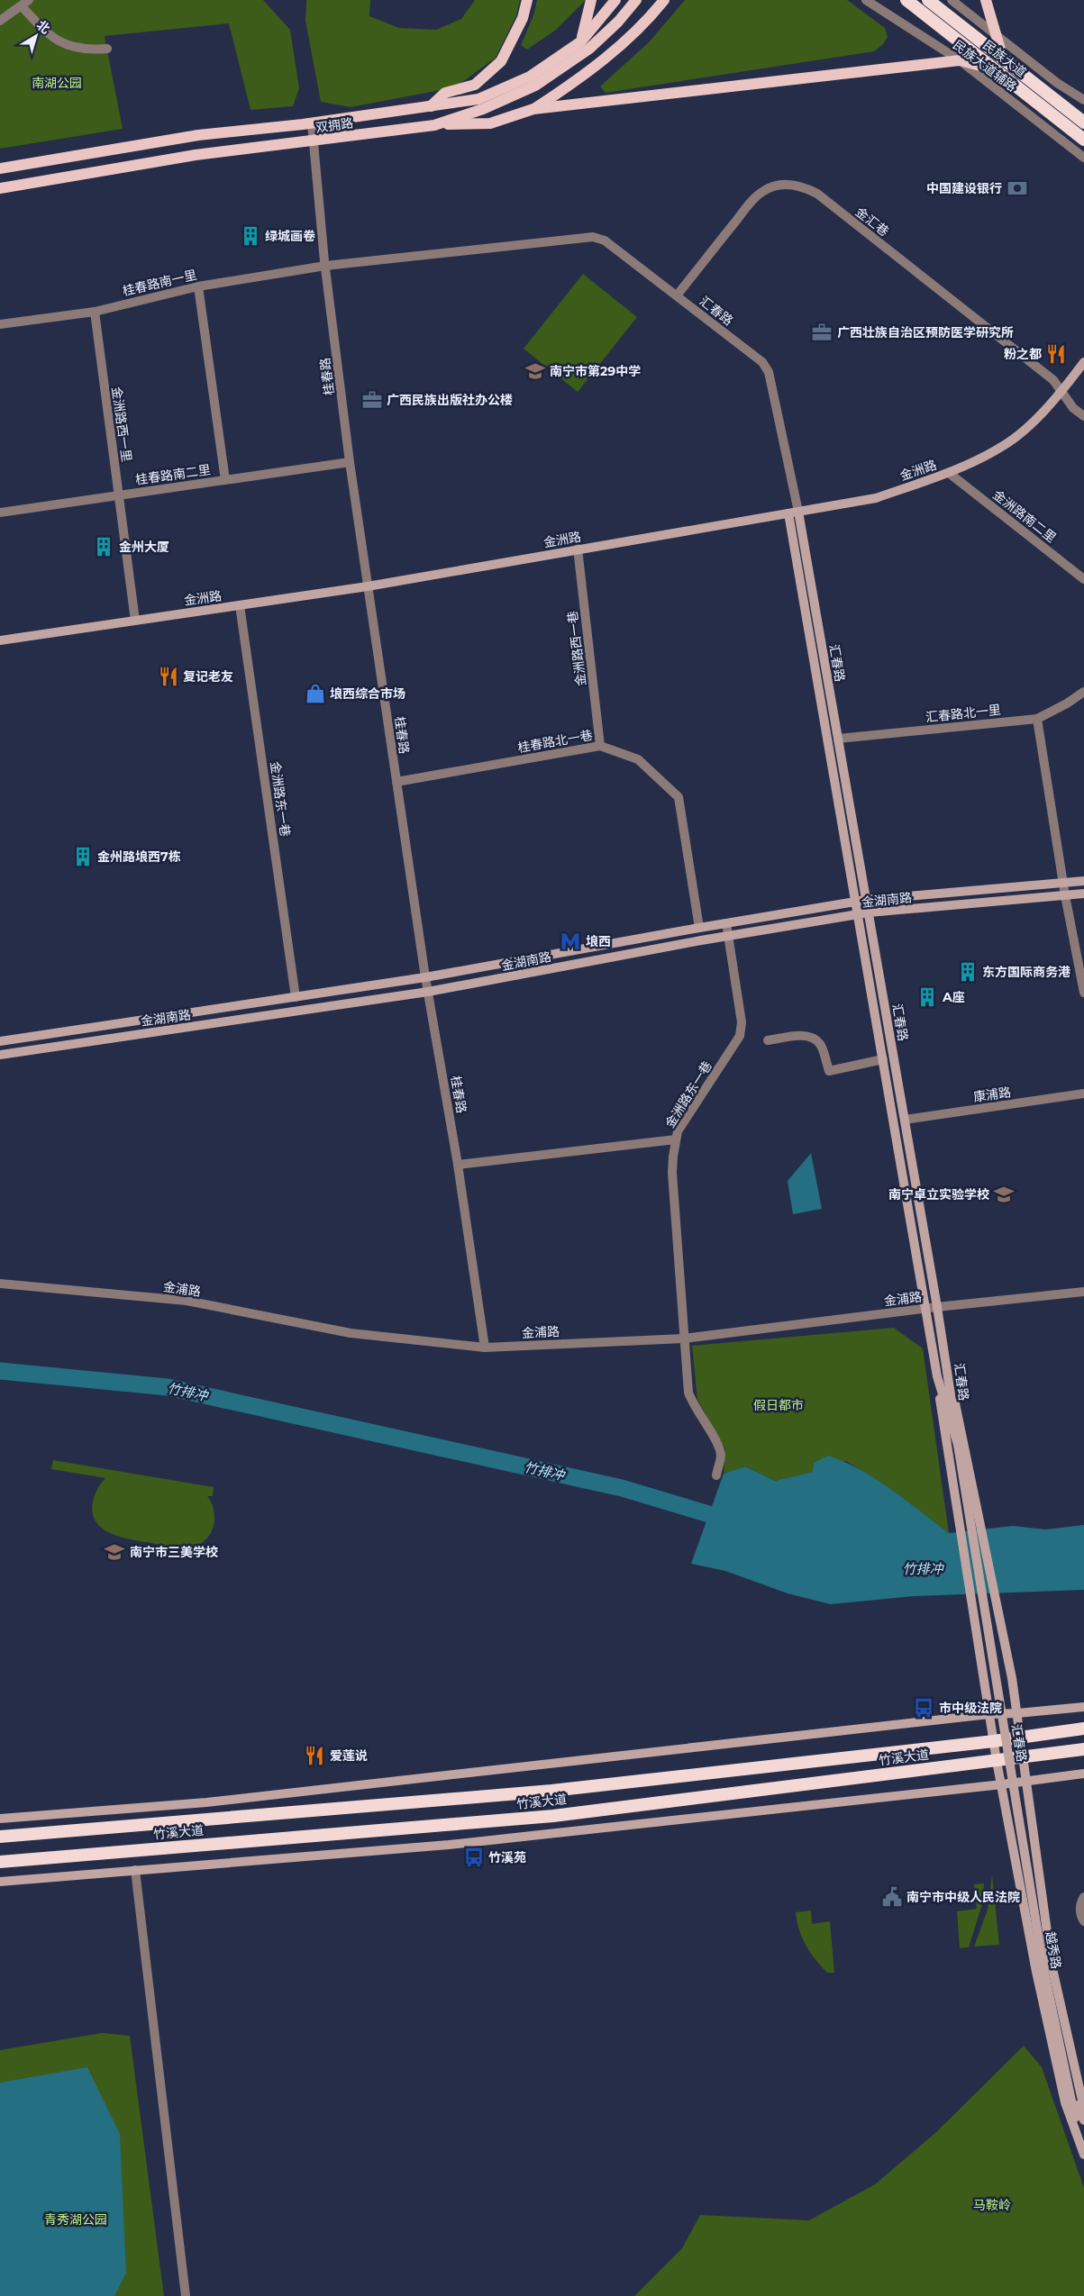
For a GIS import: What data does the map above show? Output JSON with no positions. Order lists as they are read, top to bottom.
{
  "streets": {
    "highway": ["民族大道", "竹溪大道"],
    "main road": [
      "双拥路",
      "汇春路",
      "金洲路",
      "金湖南路",
      "越秀路"
    ],
    "street": [
      "民族大道辅路",
      "金汇巷",
      "桂春路南一里",
      "桂春路",
      "金洲路西一里",
      "桂春路南二里",
      "金洲路南二里",
      "金洲路西一巷",
      "汇春路北一里",
      "桂春路北一巷",
      "金洲路东一巷",
      "康浦路",
      "金浦路"
    ]
  },
  "crossings": [
    ["双拥路", "桂春路"],
    ["金汇巷", "汇春路"],
    ["金汇巷", "金洲路"],
    ["桂春路南一里", "汇春路"],
    ["桂春路南一里", "桂春路"],
    ["桂春路南一里", "金洲路西一里"],
    ["汇春路", "桂春路"],
    ["汇春路", "金洲路"],
    ["汇春路", "汇春路北一里"],
    ["汇春路", "金湖南路"],
    ["汇春路", "康浦路"],
    ["汇春路", "金浦路"],
    ["汇春路", "越秀路"],
    ["桂春路", "金洲路"],
    ["桂春路", "桂春路南二里"],
    ["桂春路", "桂春路北一巷"],
    ["桂春路", "金湖南路"],
    ["桂春路", "金浦路"],
    ["金洲路西一里", "金洲路"],
    ["金洲路西一里", "桂春路南二里"],
    ["金洲路", "金洲路南二里"],
    ["金洲路", "金洲路西一巷"],
    ["金洲路", "金洲路东一巷"],
    ["金洲路西一巷", "桂春路北一巷"],
    ["桂春路北一巷", "金湖南路"],
    ["金洲路东一巷", "金湖南路"],
    ["金洲路东一巷", "金浦路"]
  ],
  "water": ["竹排冲"],
  "parks": [
    "南湖公园",
    "假日都市",
    "马鞍岭",
    "青秀湖公园"
  ],
  "places": {
    "bank": ["中国建设银行"],
    "building": [
      "绿城画卷",
      "金州大厦",
      "金州路埌西7栋",
      "东方国际商务港",
      "A座"
    ],
    "office": ["广西壮族自治区预防医学研究所", "广西民族出版社办公楼"],
    "restaurant": ["粉之都", "复记老友", "爱莲说"],
    "school or university": ["南宁市第29中学", "南宁卓立实验学校", "南宁市三美学校"],
    "shop": ["埌西综合市场"],
    "metro station": ["埌西"],
    "bus stop": ["市中级法院", "竹溪苑"],
    "public building": ["南宁市中级人民法院"]
  },
  "north": "top right"
}
